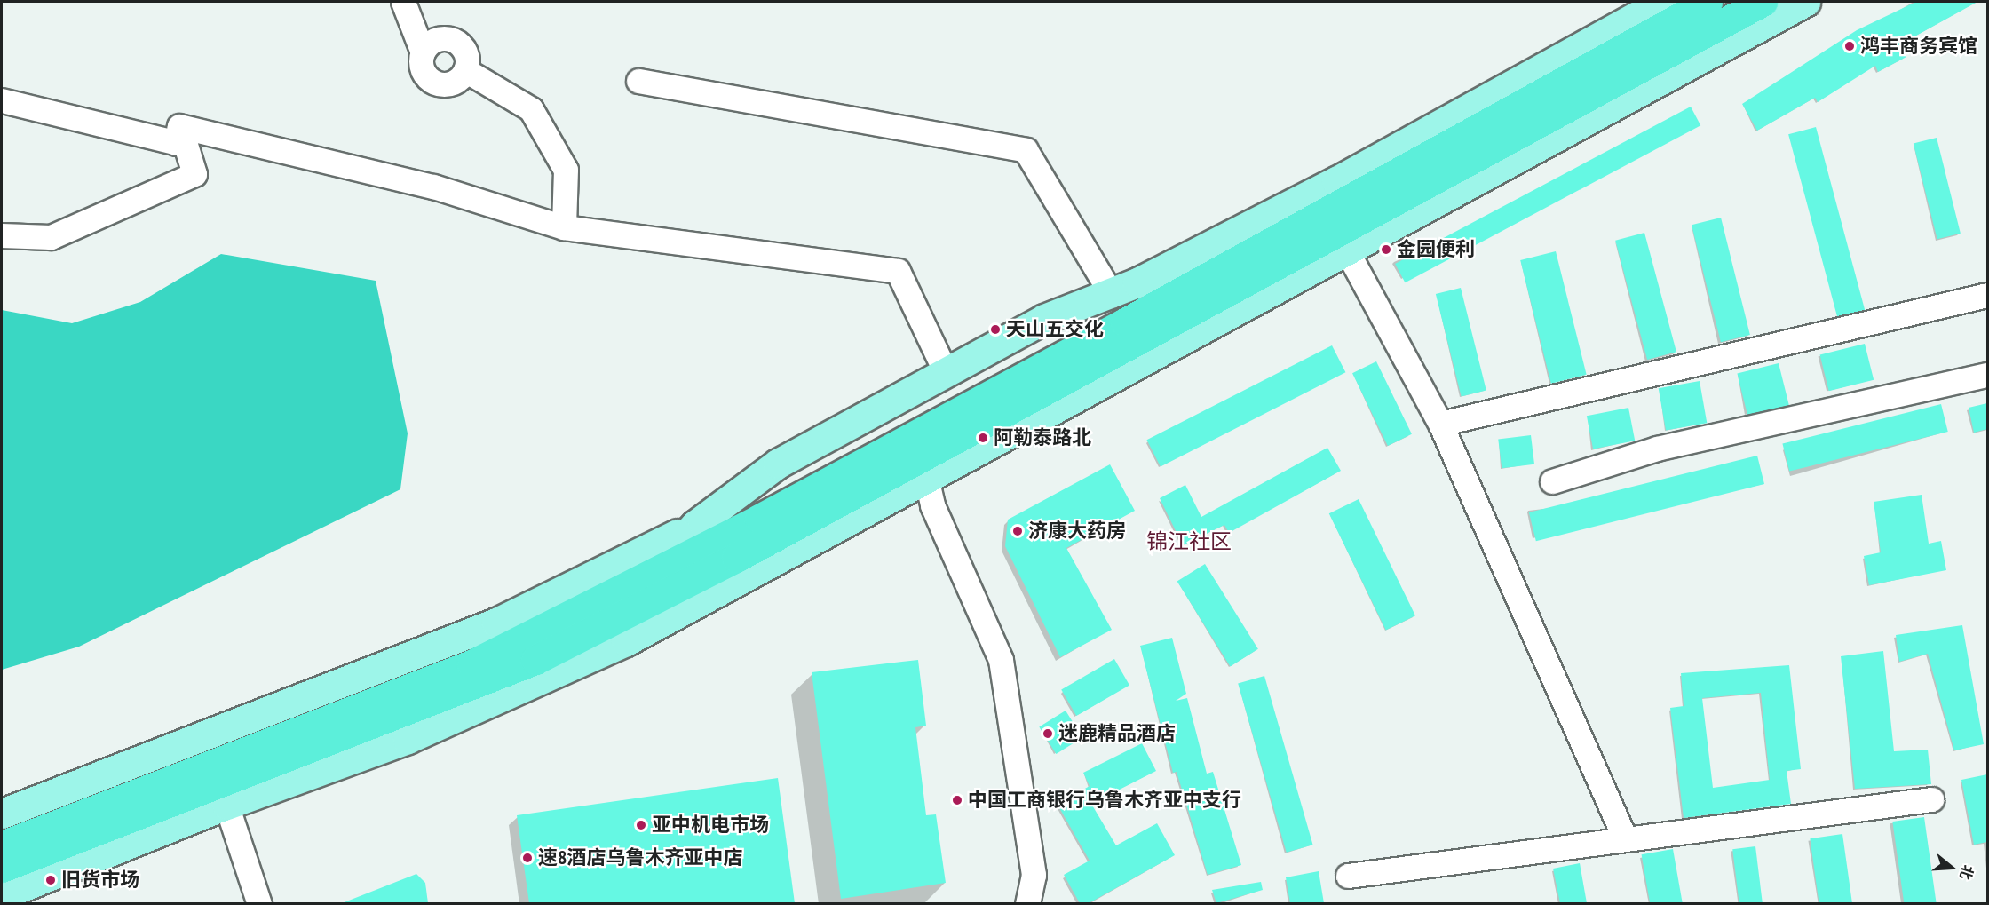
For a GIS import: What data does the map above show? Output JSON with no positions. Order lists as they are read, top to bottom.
{
  "districts": ["锦江社区"],
  "places": [
    "鸿丰商务宾馆",
    "金园便利",
    "天山五交化",
    "阿勒泰路北",
    "济康大药房",
    "迷鹿精品酒店",
    "中国工商银行乌鲁木齐亚中支行",
    "亚中机电市场",
    "速8酒店乌鲁木齐亚中店",
    "旧货市场"
  ],
  "north": "right"
}
